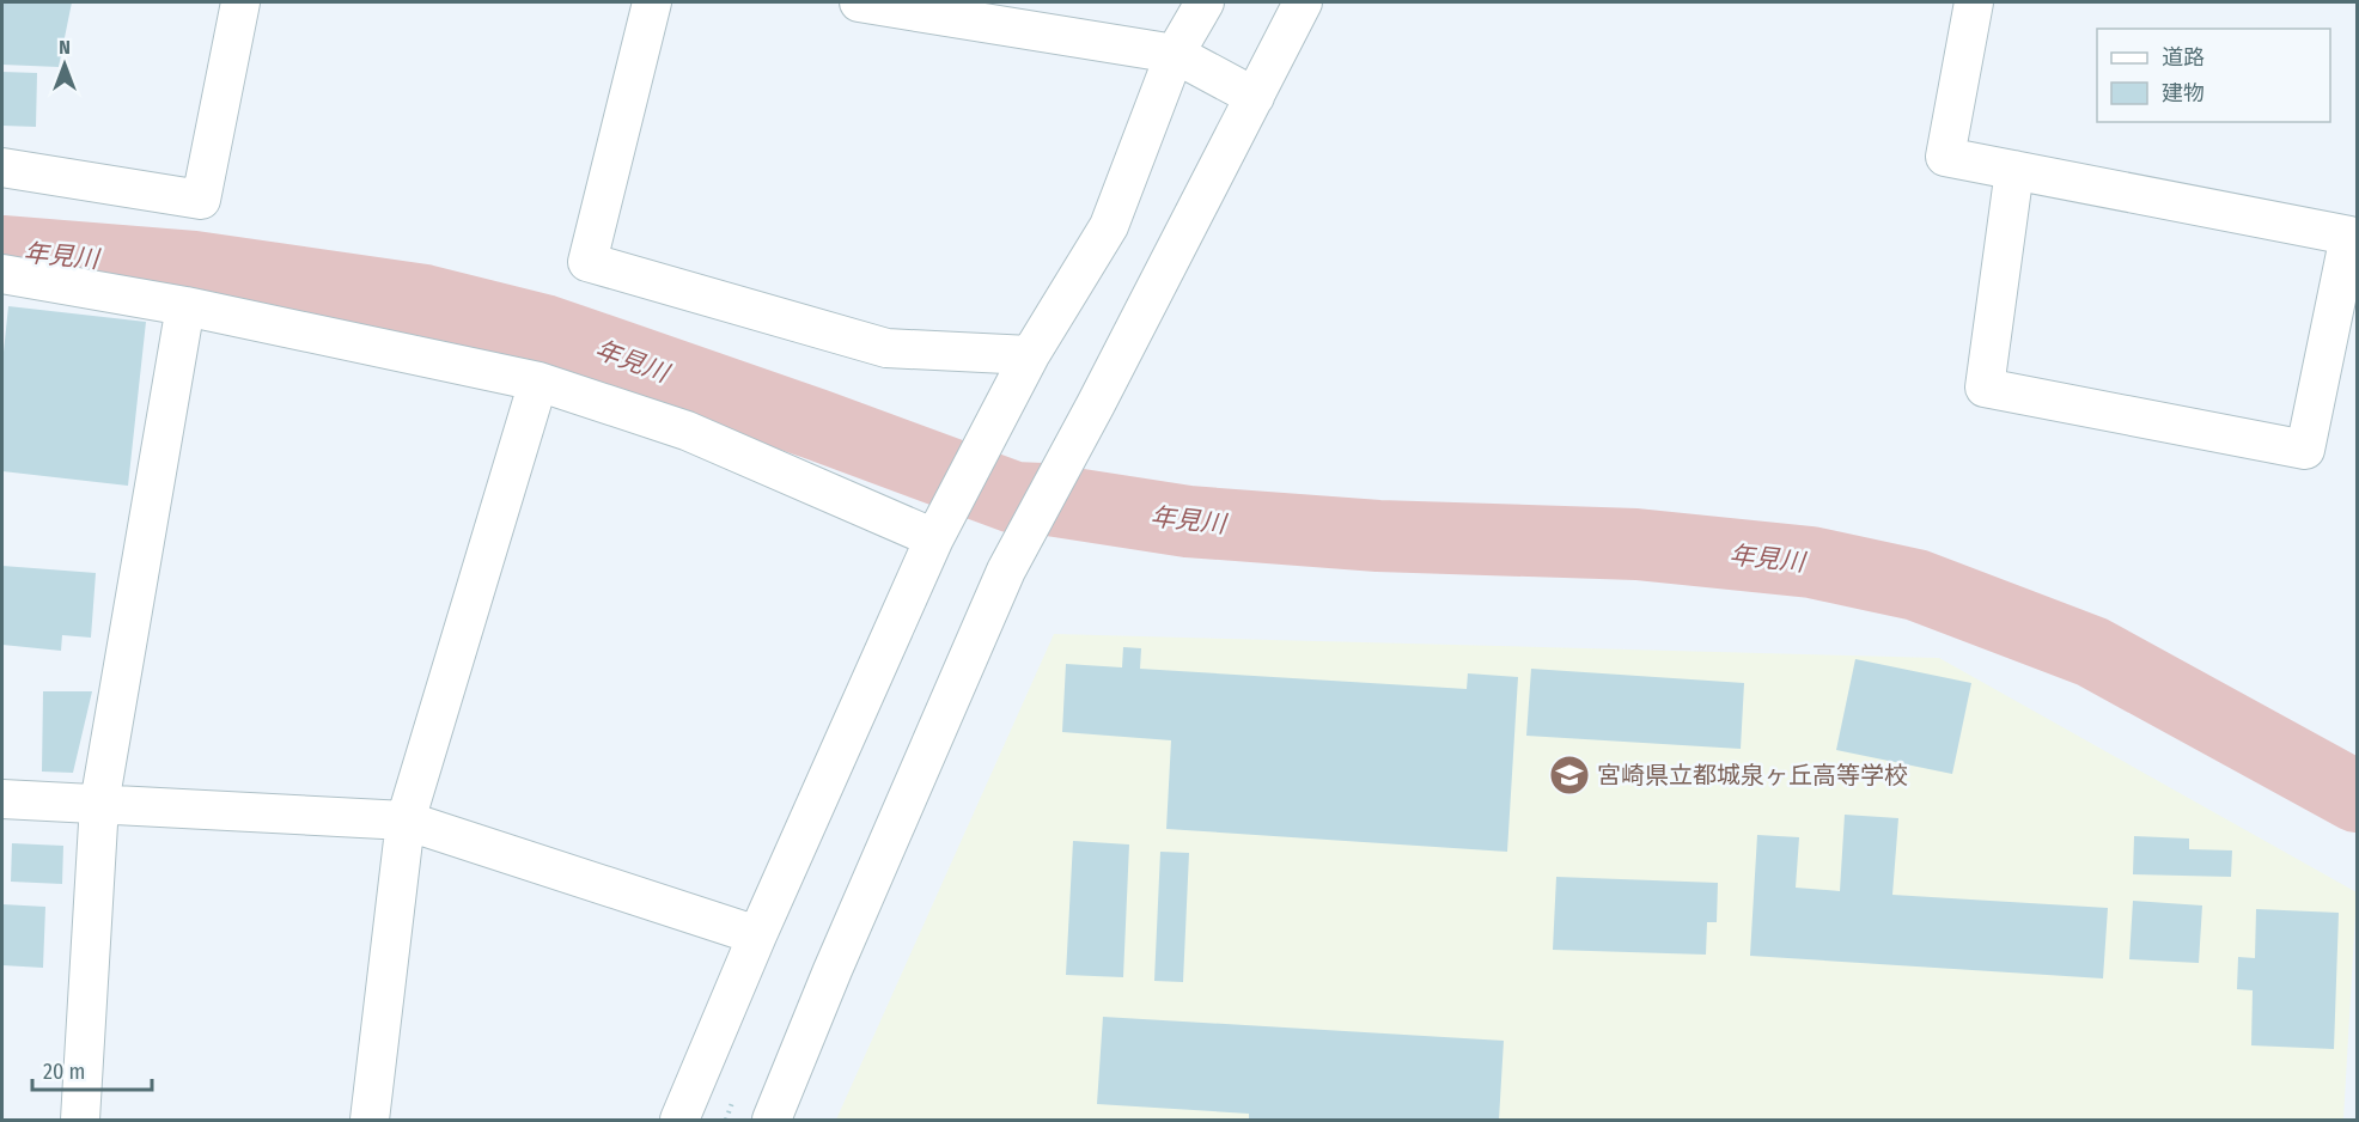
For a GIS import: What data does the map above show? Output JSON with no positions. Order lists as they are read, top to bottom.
{
  "water": ["年見川"],
  "places": {
    "school or university": ["宮崎県立都城泉ヶ丘高等学校"]
  },
  "legend": ["道路", "建物"],
  "scale_bar": "20 m",
  "north": "top"
}
